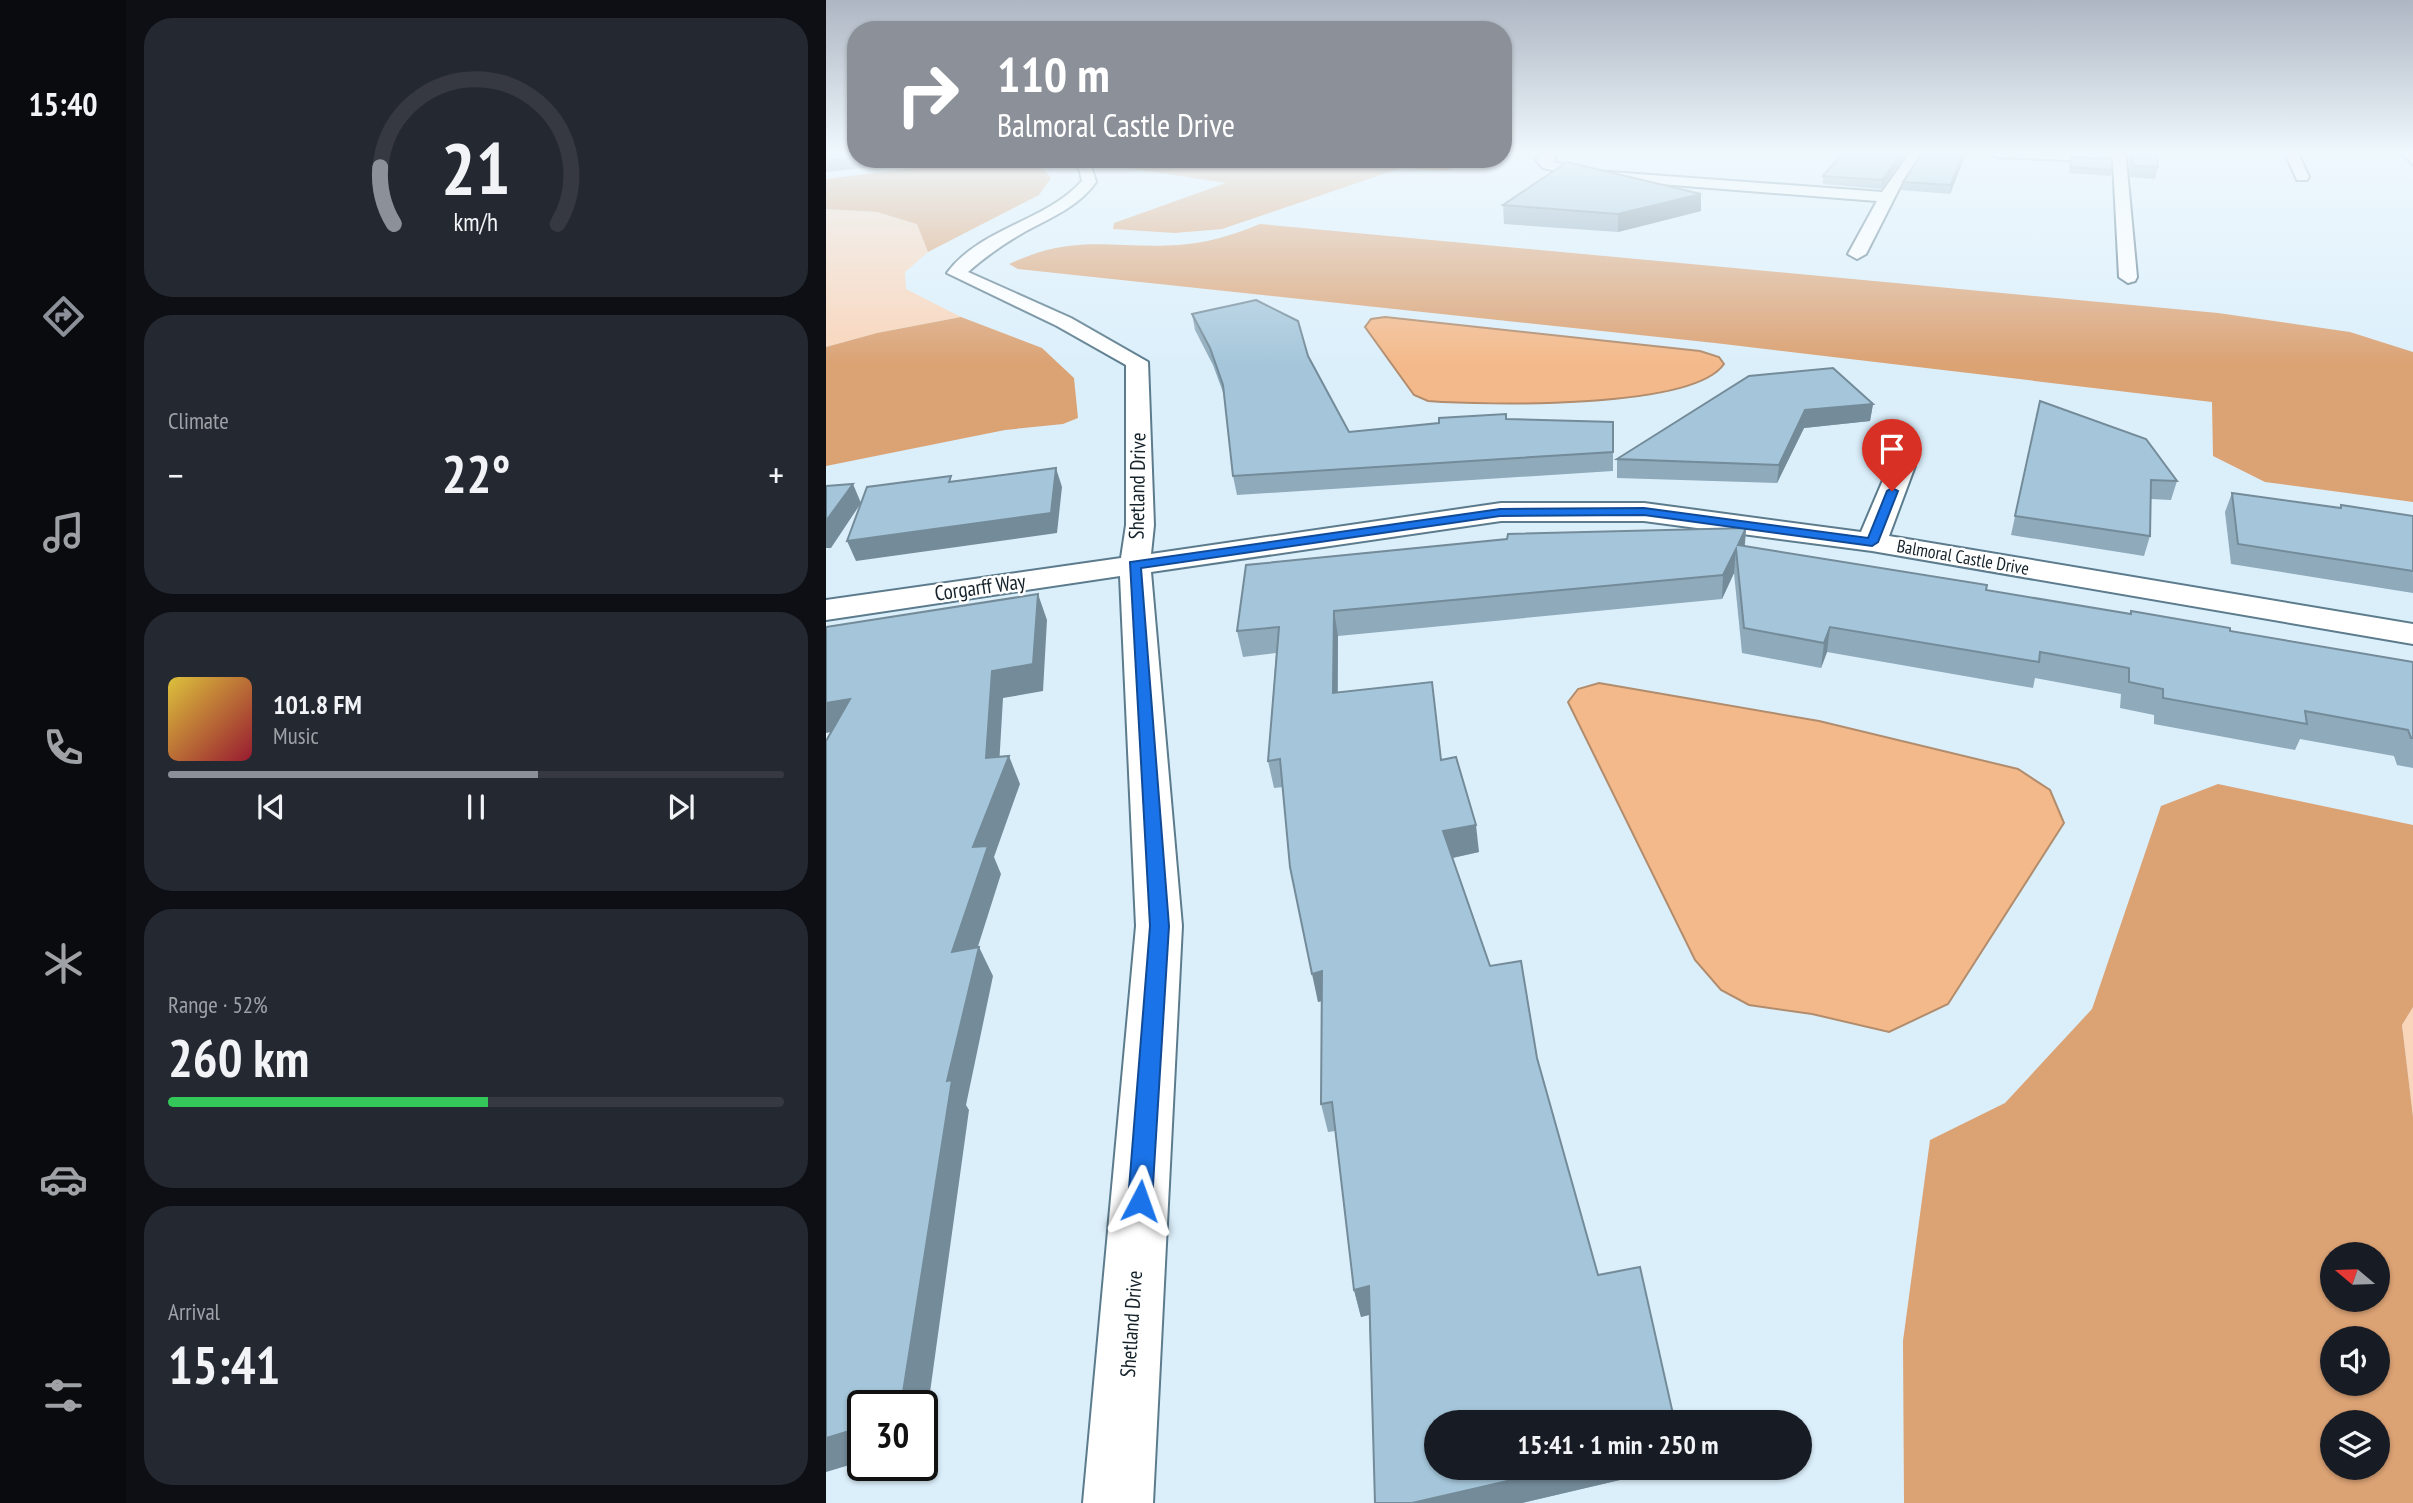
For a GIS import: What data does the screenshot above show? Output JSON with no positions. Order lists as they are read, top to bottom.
{
  "streets": {
    "street": ["Shetland Drive", "Balmoral Castle Drive", "Corgarff Way"]
  },
  "crossings": [
    ["Shetland Drive", "Balmoral Castle Drive"],
    ["Shetland Drive", "Corgarff Way"],
    ["Balmoral Castle Drive", "Corgarff Way"]
  ],
  "north": "left",
  "page": {
    "tabs": "15:40",
    "turn": ["110 m", "Balmoral Castle Drive"],
    "tile": [
      "Climate",
      ["Range · 52%", "260 km"],
      ["Arrival", "15:41"]
    ],
    "heat": ["−", "22°", "+"],
    "song": ["101.8 FM", "Music"],
    "limit": "30",
    "trip": "15:41 · 1 min · 250 m",
    "gauge": ["21", "km/h"]
  }
}
